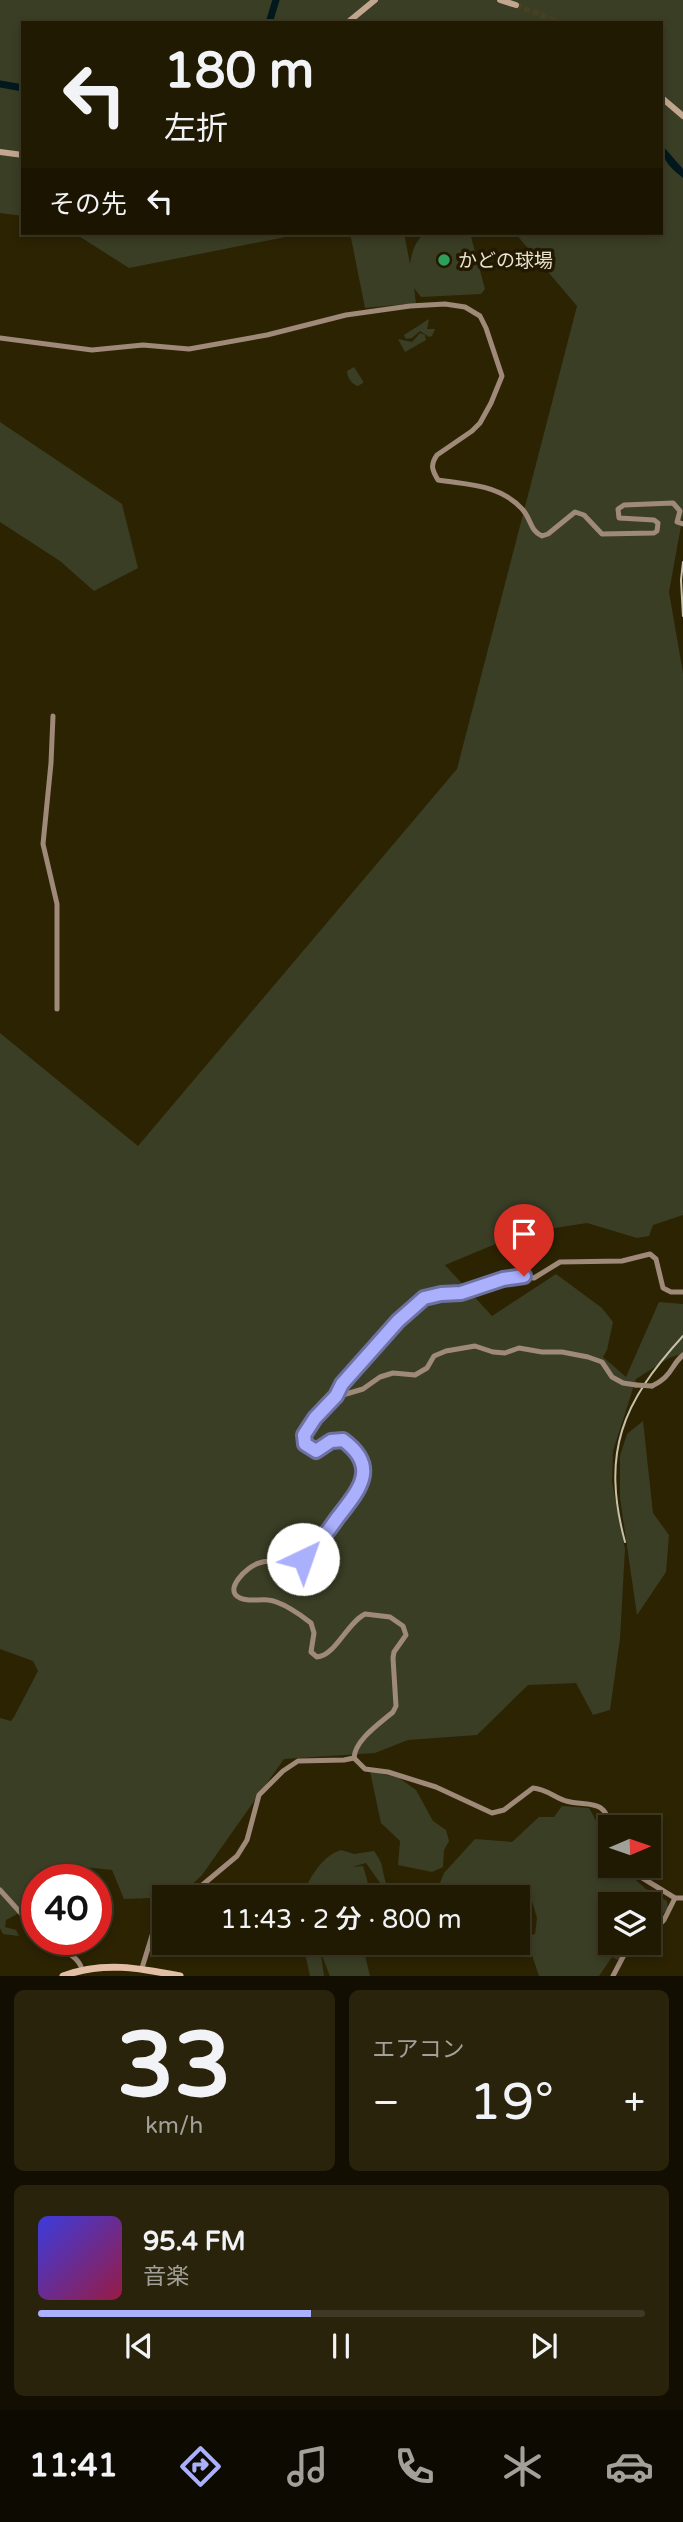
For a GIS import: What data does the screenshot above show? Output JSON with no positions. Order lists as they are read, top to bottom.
{
  "places": ["かどの球場"],
  "north": "right",
  "page": {
    "turn": ["180 m", "左折"],
    "then": "その先",
    "limit": "40",
    "trip": "11:43 · 2 分 · 800 m",
    "tile": [
      ["33", "km/h"],
      "エアコン"
    ],
    "heat": ["−", "19°", "+"],
    "song": ["95.4 FM", "音楽"],
    "tabs": "11:41"
  }
}
